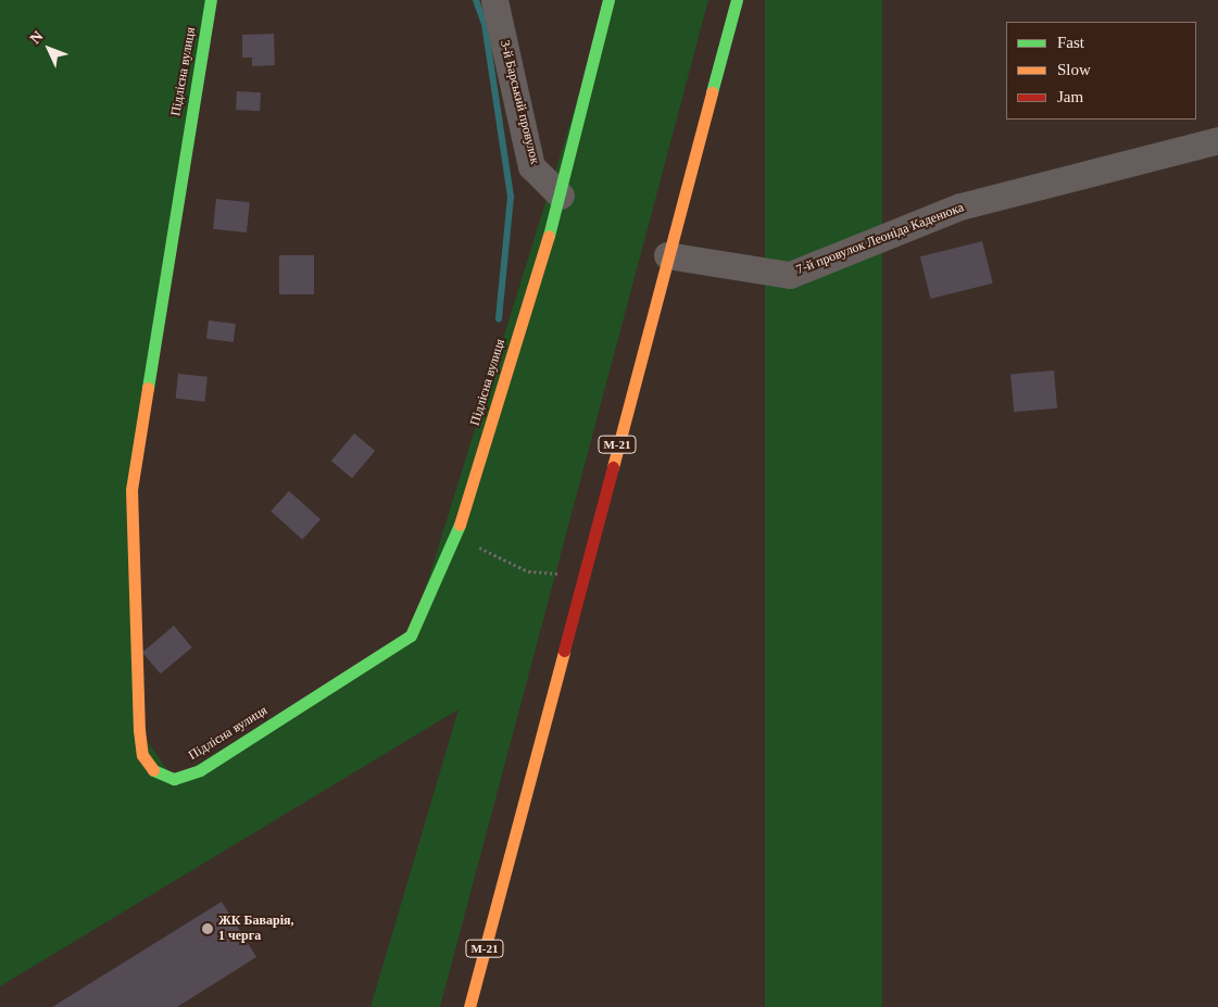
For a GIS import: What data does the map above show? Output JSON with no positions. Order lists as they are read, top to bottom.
{
  "streets": {
    "main road": ["Підлісна вулиця", "М-21"],
    "street": ["3-й Барський провулок", "7-й провулок Леоніда Каденюка"]
  },
  "crossings": [
    ["Підлісна вулиця", "3-й Барський провулок"],
    ["7-й провулок Леоніда Каденюка", "М-21"]
  ],
  "places": ["ЖК Баварія, 1 черга"],
  "legend": ["Fast", "Slow", "Jam"],
  "north": "top left"
}
